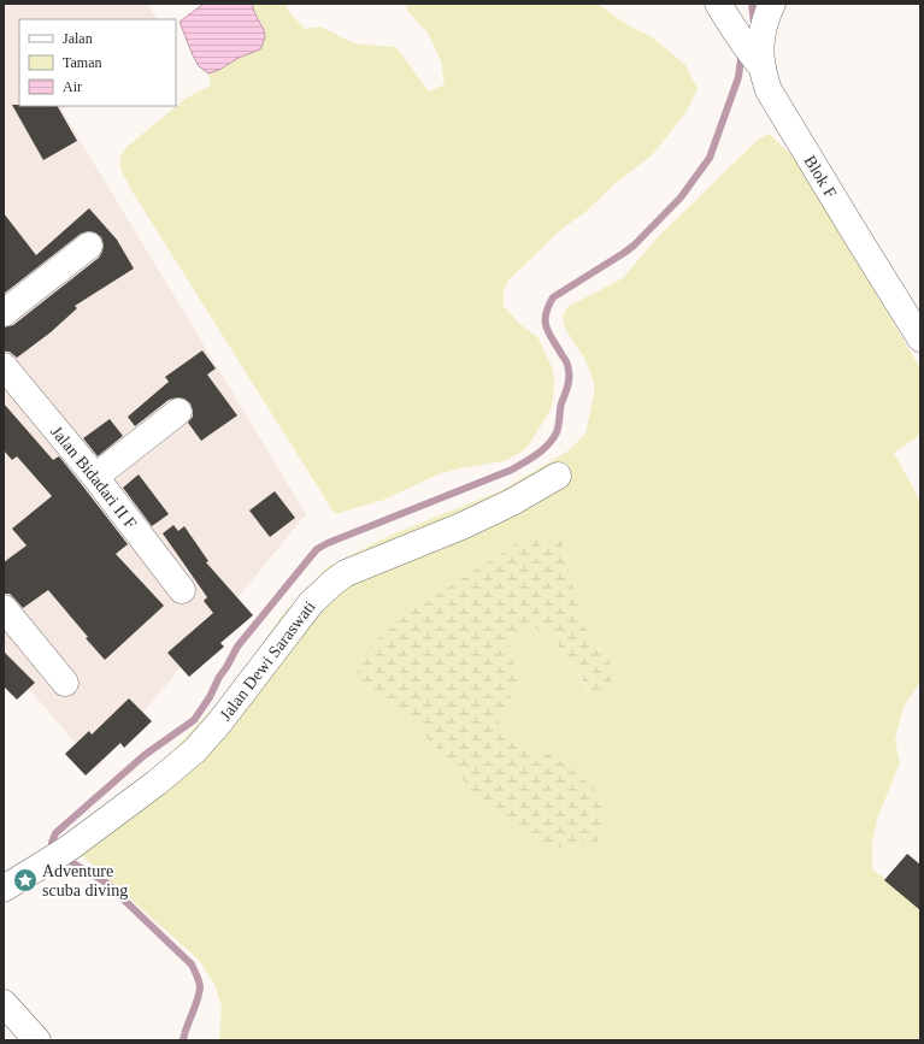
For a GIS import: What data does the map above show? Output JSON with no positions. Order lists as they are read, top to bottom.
{
  "streets": {
    "street": ["Blok F", "Jalan Bidadari II F", "Jalan Dewi Saraswati"]
  },
  "places": {
    "place": ["Adventure scuba diving"]
  },
  "legend": ["Jalan", "Taman", "Air"]
}
